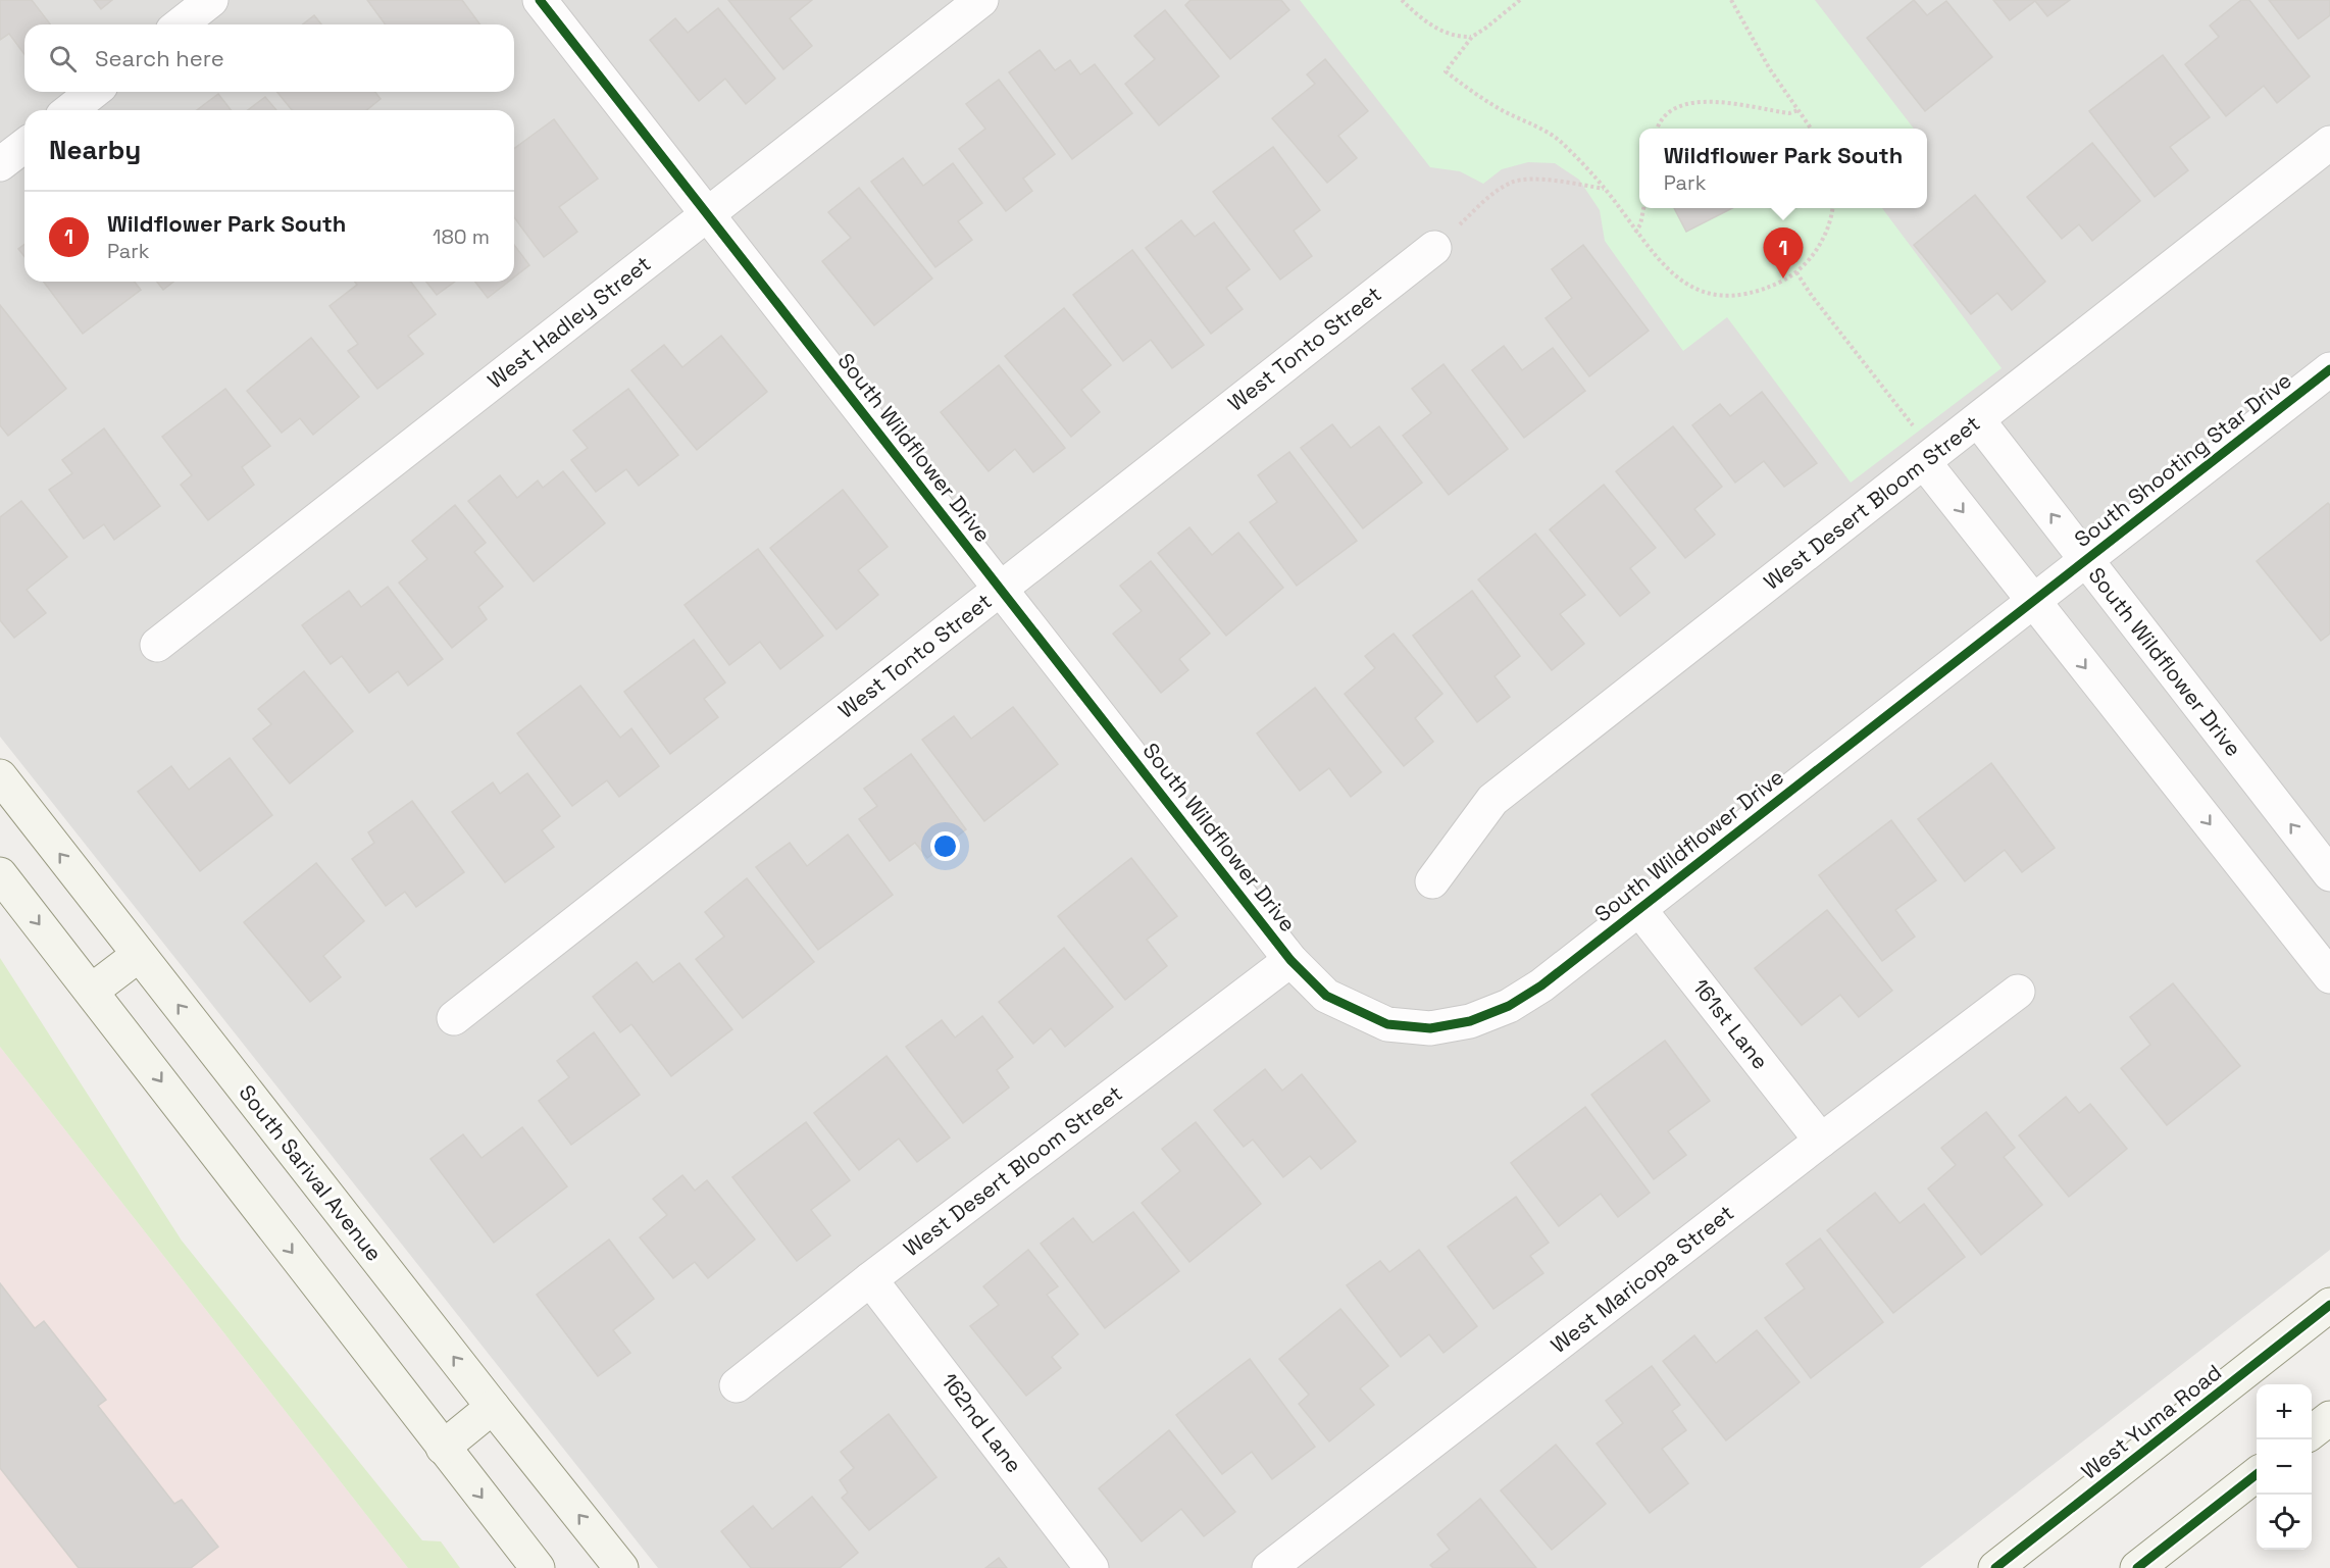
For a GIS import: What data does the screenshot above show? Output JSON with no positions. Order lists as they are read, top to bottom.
{
  "streets": {
    "main road": ["South Sarival Avenue", "West Yuma Road"],
    "street": [
      "West Hadley Street",
      "West Tonto Street",
      "South Wildflower Drive",
      "South Shooting Star Drive",
      "West Desert Bloom Street",
      "161st Lane",
      "West Maricopa Street",
      "162nd Lane"
    ]
  },
  "crossings": [
    ["West Hadley Street", "South Wildflower Drive"],
    ["West Tonto Street", "South Wildflower Drive"],
    ["South Wildflower Drive", "South Shooting Star Drive"],
    ["South Wildflower Drive", "West Desert Bloom Street"],
    ["South Wildflower Drive", "161st Lane"],
    ["West Desert Bloom Street", "162nd Lane"],
    ["161st Lane", "West Maricopa Street"]
  ],
  "page": {
    "search": "Search here",
    "heading": "Nearby",
    "popup": ["Wildflower Park South", "Park"],
    "list": [
      {
        "mark": "1",
        "name": "Wildflower Park South",
        "note": "Park",
        "value": "180 m"
      }
    ],
    "pins": "1",
    "map_buttons": ["+", "−"]
  }
}
